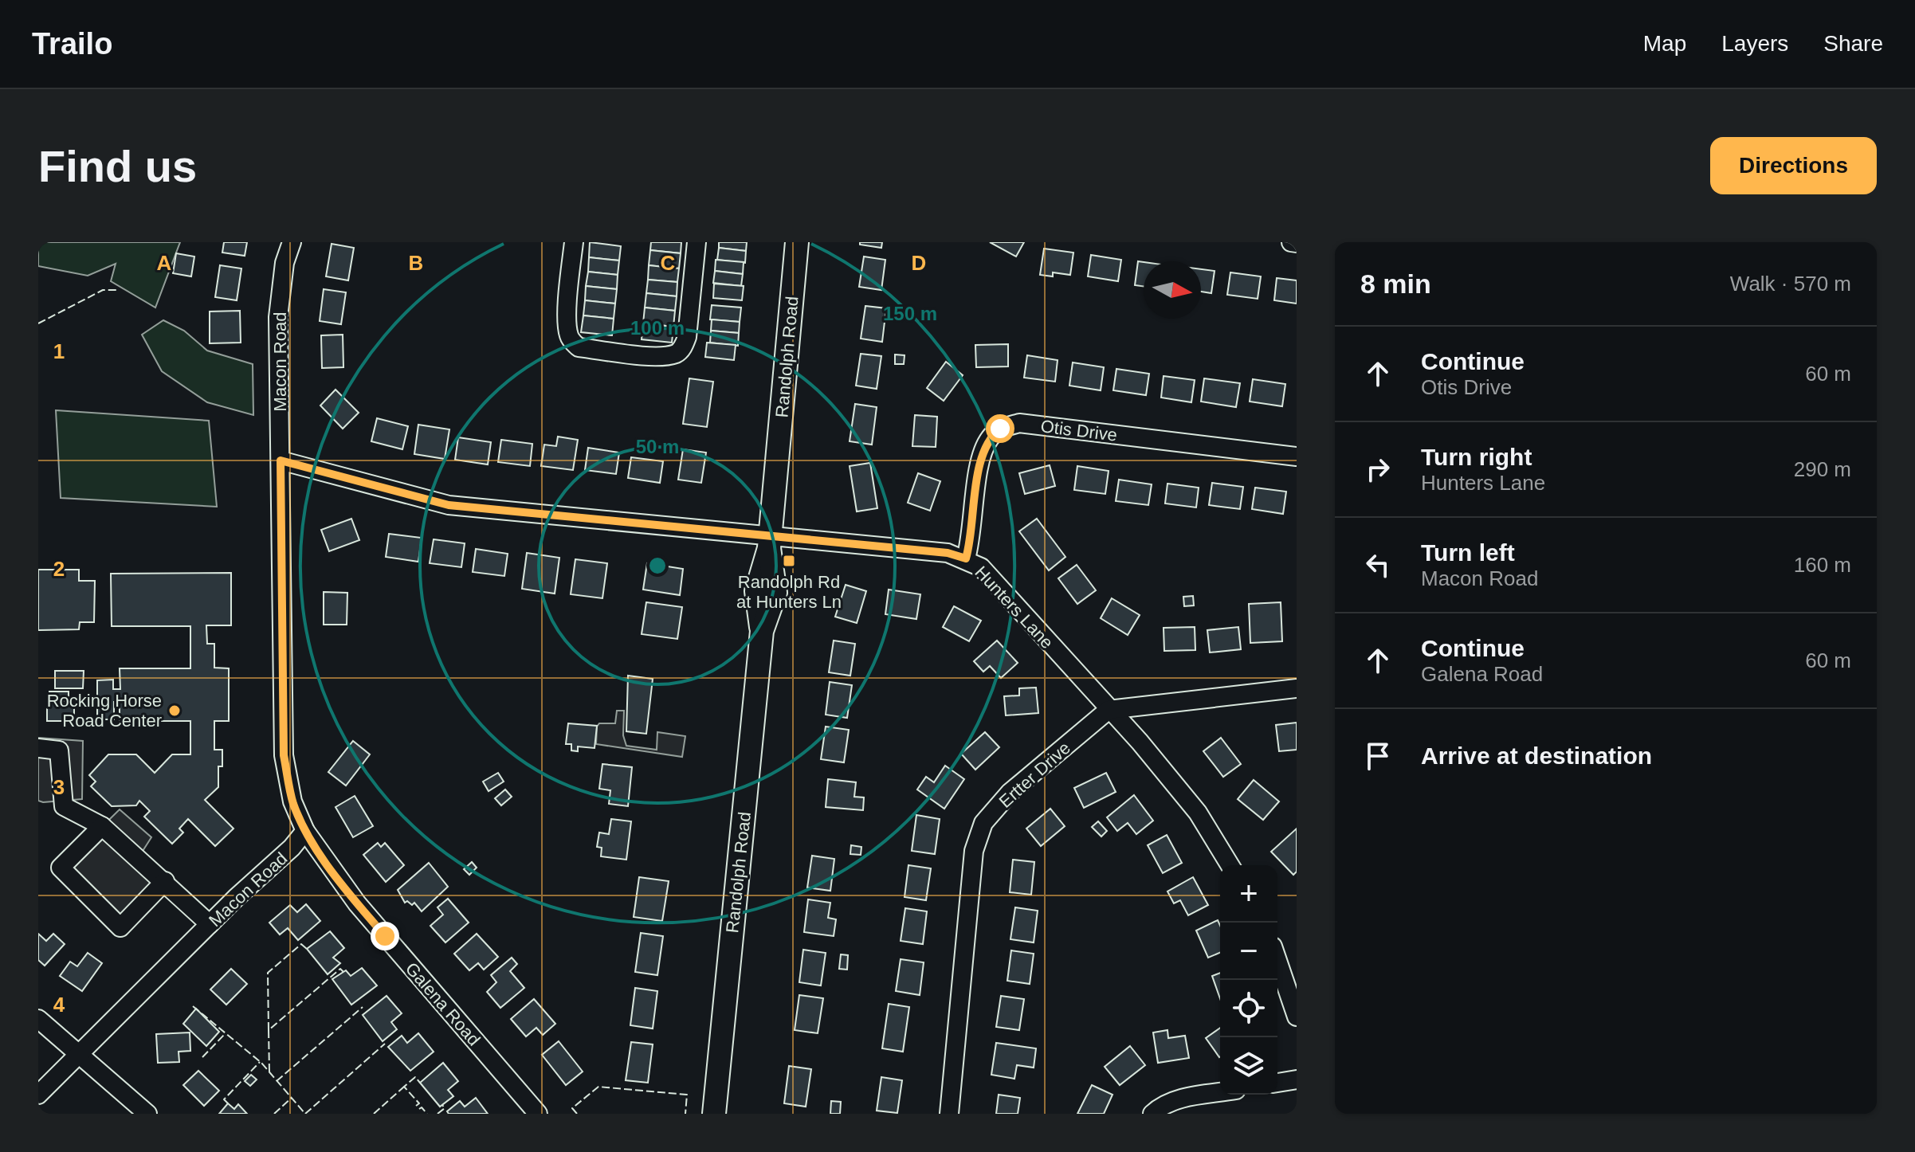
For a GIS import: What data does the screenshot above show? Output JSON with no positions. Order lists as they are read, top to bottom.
{
  "streets": {
    "main road": ["Randolph Road"],
    "street": [
      "Macon Road",
      "Otis Drive",
      "Hunters Lane",
      "Ertter Drive",
      "Galena Road"
    ]
  },
  "crossings": [
    ["Randolph Road", "Hunters Lane"],
    ["Macon Road", "Hunters Lane"],
    ["Macon Road", "Galena Road"],
    ["Otis Drive", "Hunters Lane"],
    ["Hunters Lane", "Ertter Drive"]
  ],
  "places": {
    "transit": ["Randolph Rd at Hunters Ln"],
    "other": ["Rocking Horse Road Center"]
  },
  "north": "right",
  "page": {
    "header": "Trailo",
    "nav": ["Map", "Layers", "Share"],
    "buttons": "Directions",
    "title": "Find us",
    "heading": ["8 min", "Walk · 570 m"],
    "list": [
      ["Continue", "Otis Drive", "60 m"],
      ["Turn right", "Hunters Lane", "290 m"],
      ["Turn left", "Macon Road", "160 m"],
      ["Continue", "Galena Road", "60 m"],
      "Arrive at destination"
    ],
    "map_buttons": ["+", "−"]
  },
  "grid": {
    "columns": [
      "A",
      "B",
      "C",
      "D"
    ],
    "rows": [
      "1",
      "2",
      "3",
      "4"
    ]
  },
  "rings": ["150 m", "100 m", "50 m"]
}
